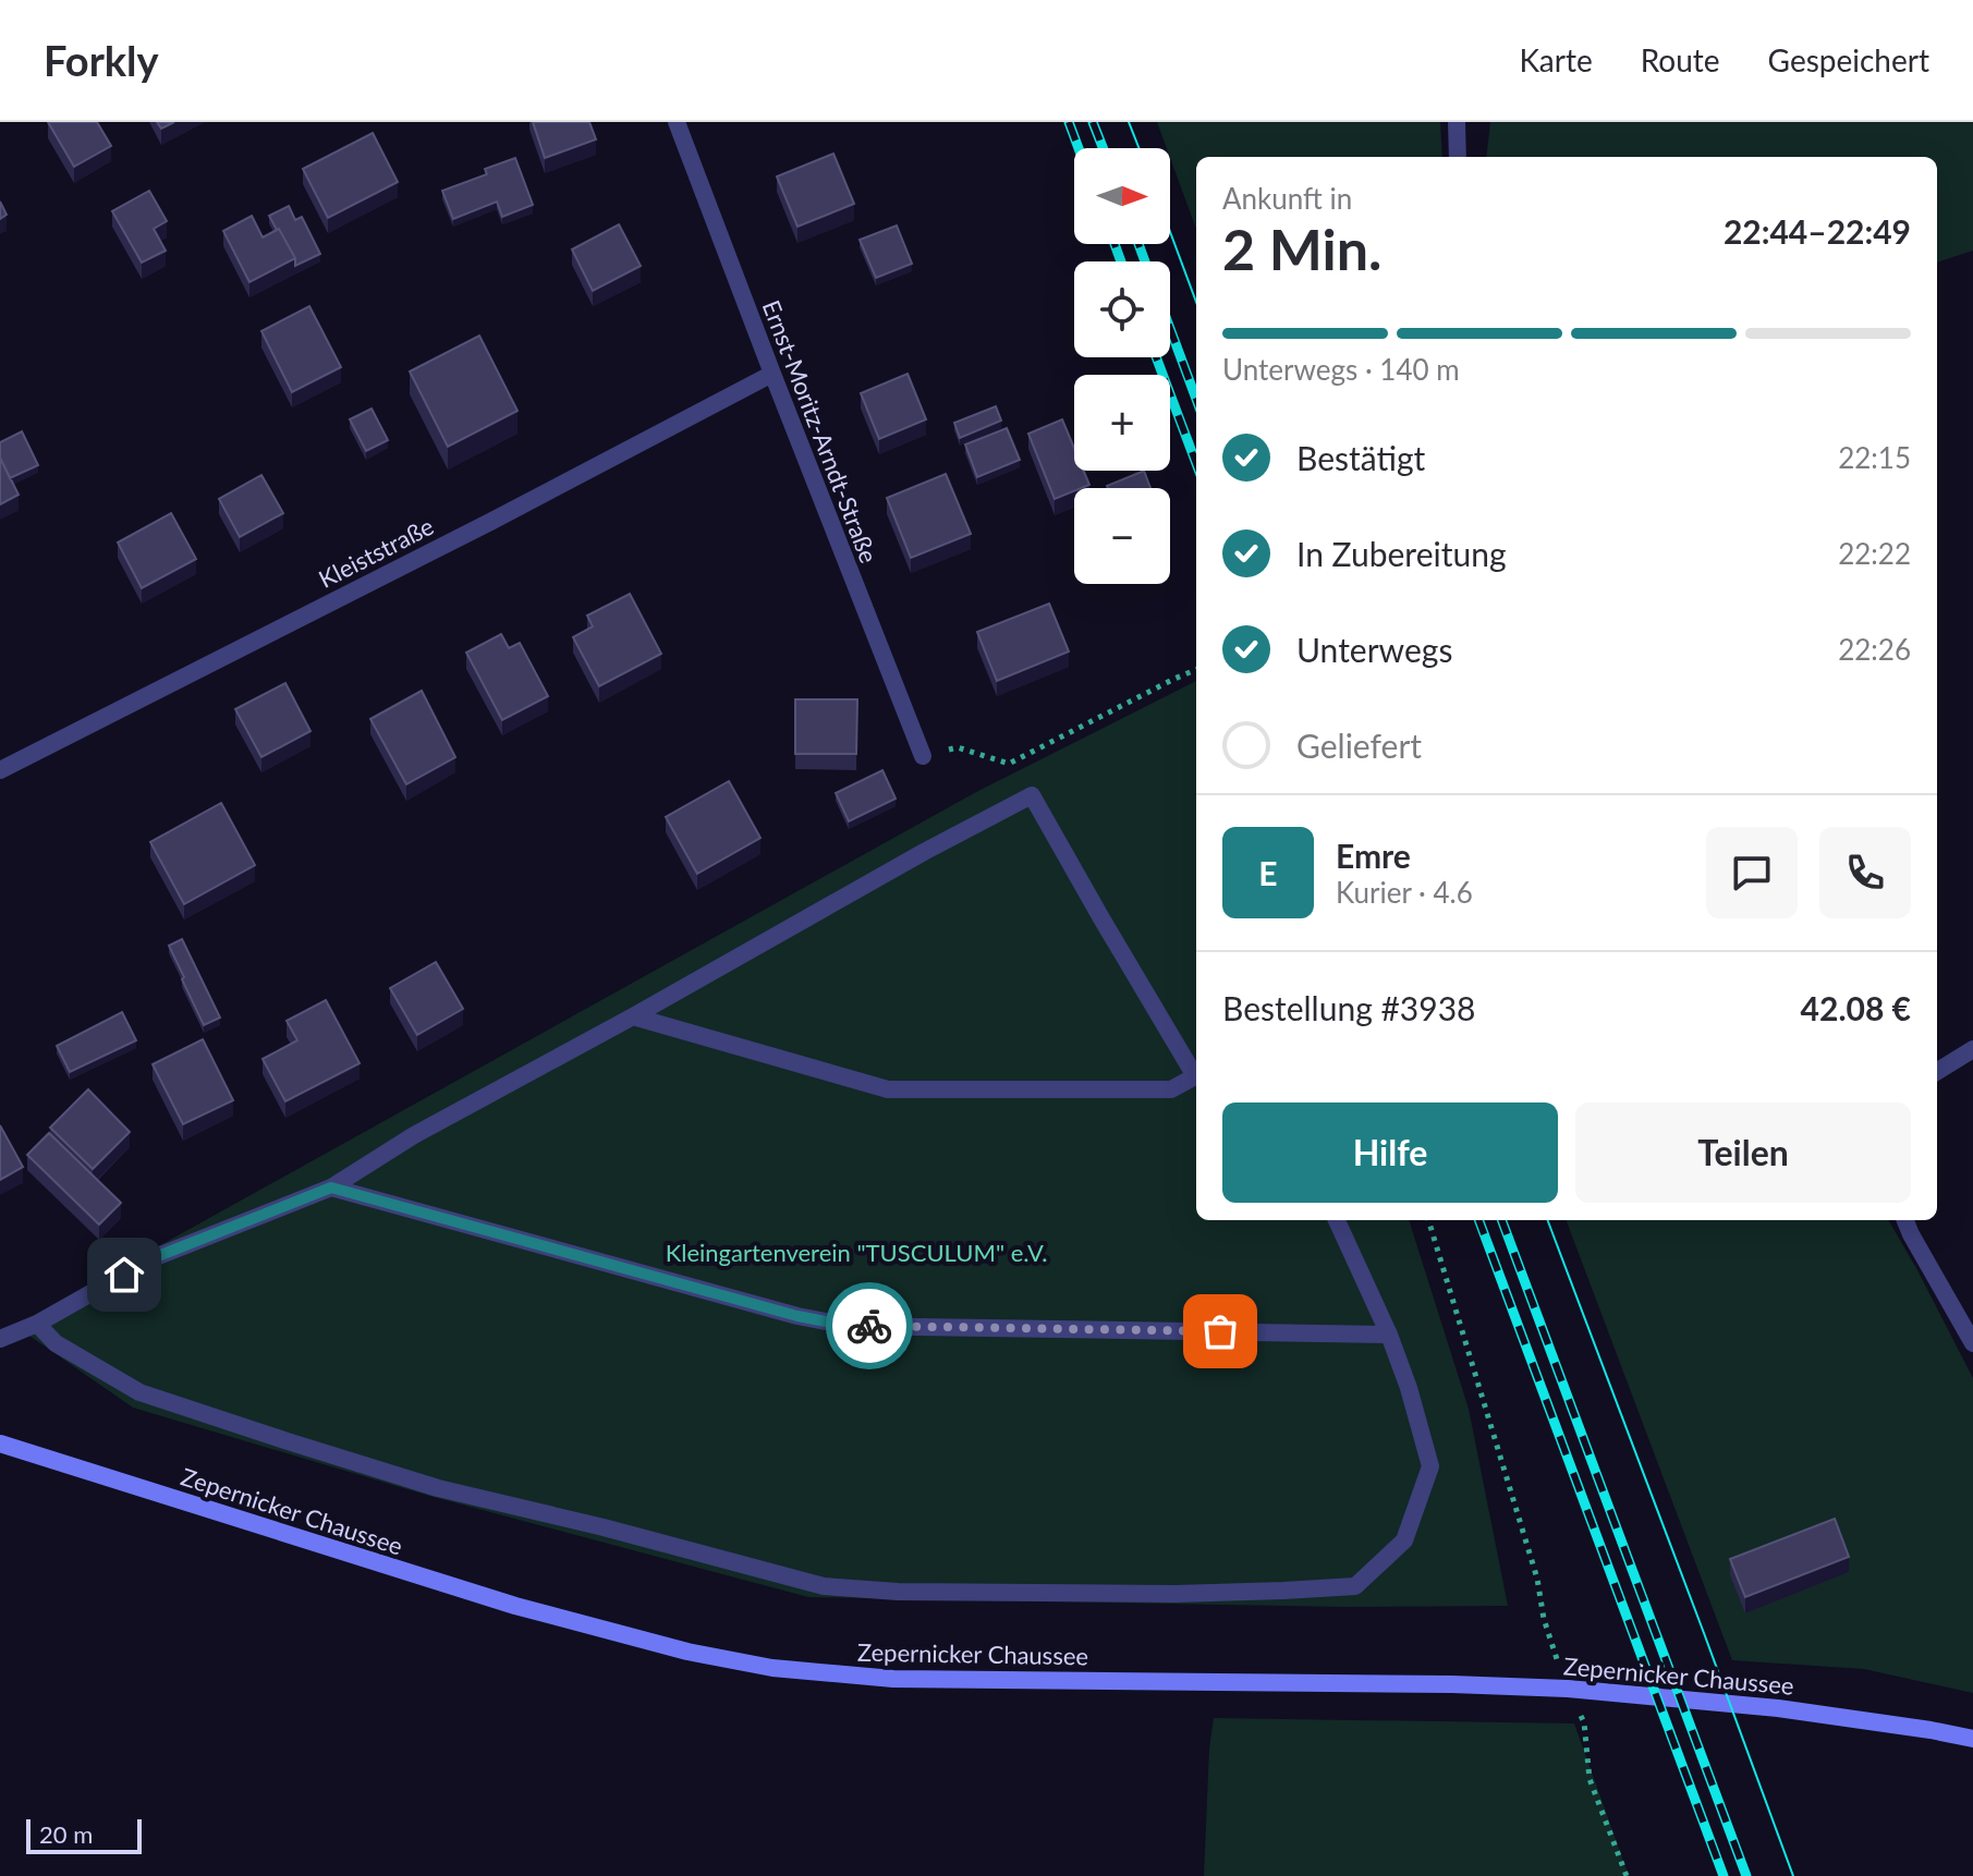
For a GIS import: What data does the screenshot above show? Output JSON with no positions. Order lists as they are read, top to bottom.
{
  "streets": {
    "main road": ["Zepernicker Chaussee"],
    "street": ["Ernst-Moritz-Arndt-Straße", "Kleiststraße"]
  },
  "crossings": [
    ["Ernst-Moritz-Arndt-Straße", "Kleiststraße"]
  ],
  "parks": ["Kleingartenverein \"TUSCULUM\" e.V."],
  "scale_bar": "20 m",
  "north": "right",
  "page": {
    "header": "Forkly",
    "nav": ["Karte", "Route", "Gespeichert"],
    "map_buttons": ["+", "−"],
    "heading": ["2 Min.", "Ankunft in", "22:44–22:49"],
    "panel": [
      "Emre",
      "Kurier · 4.6",
      "Bestellung #3938",
      "42.08 €"
    ],
    "bar": "Unterwegs · 140 m",
    "list": [
      ["Bestätigt", "22:15"],
      ["In Zubereitung", "22:22"],
      ["Unterwegs", "22:26"],
      "Geliefert"
    ],
    "round": "E",
    "buttons": ["Hilfe", "Teilen"],
    "scale": "20 m"
  }
}
